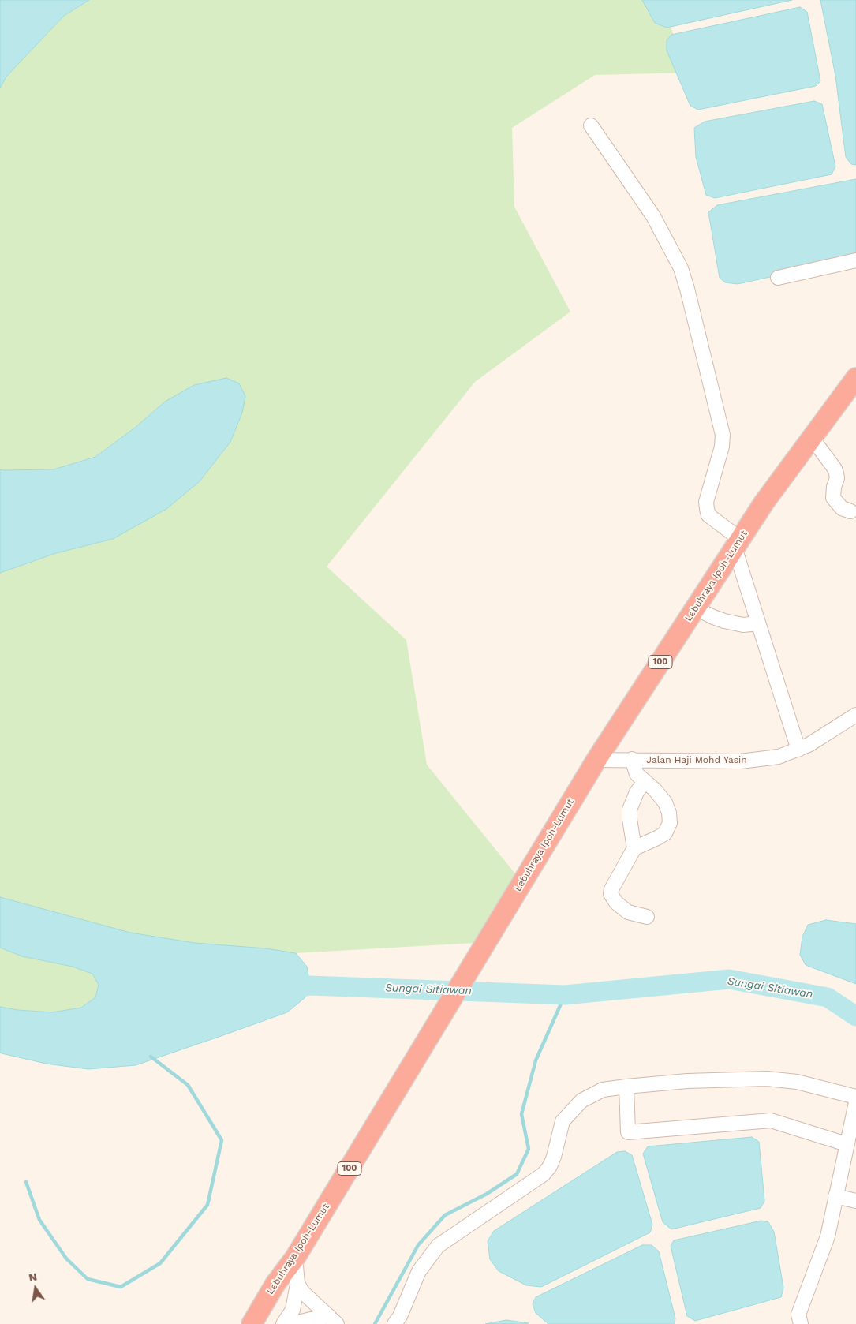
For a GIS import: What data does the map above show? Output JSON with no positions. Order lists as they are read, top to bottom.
{
  "streets": {
    "highway": ["Lebuhraya Ipoh-Lumut", "100"],
    "street": ["Jalan Haji Mohd Yasin"]
  },
  "crossings": [
    ["Lebuhraya Ipoh-Lumut", "Jalan Haji Mohd Yasin"]
  ],
  "water": ["Sungai Sitiawan"],
  "north": "top"
}
